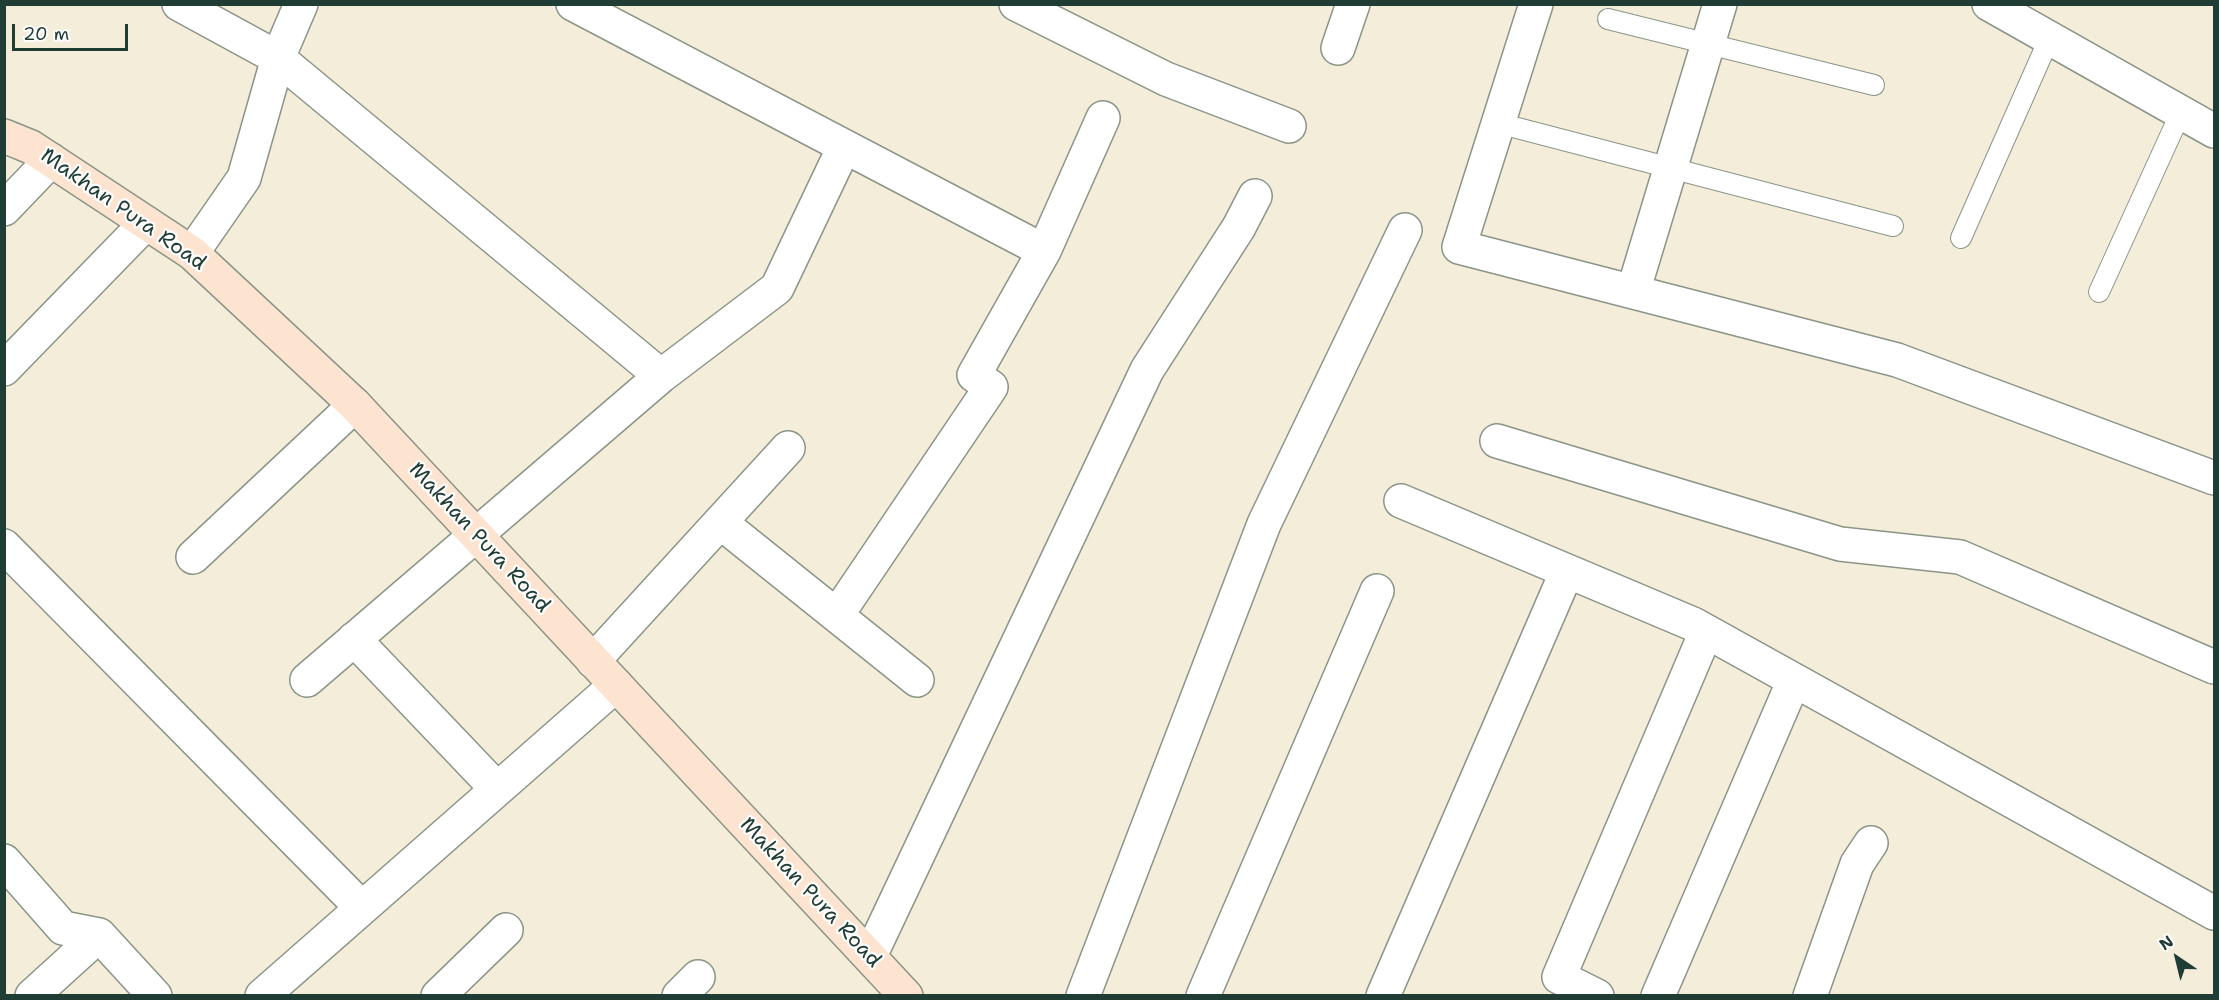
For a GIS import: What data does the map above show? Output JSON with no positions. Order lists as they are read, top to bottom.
{
  "streets": {
    "street": ["Makhan Pura Road"]
  },
  "scale_bar": "20 m",
  "north": "top left"
}
